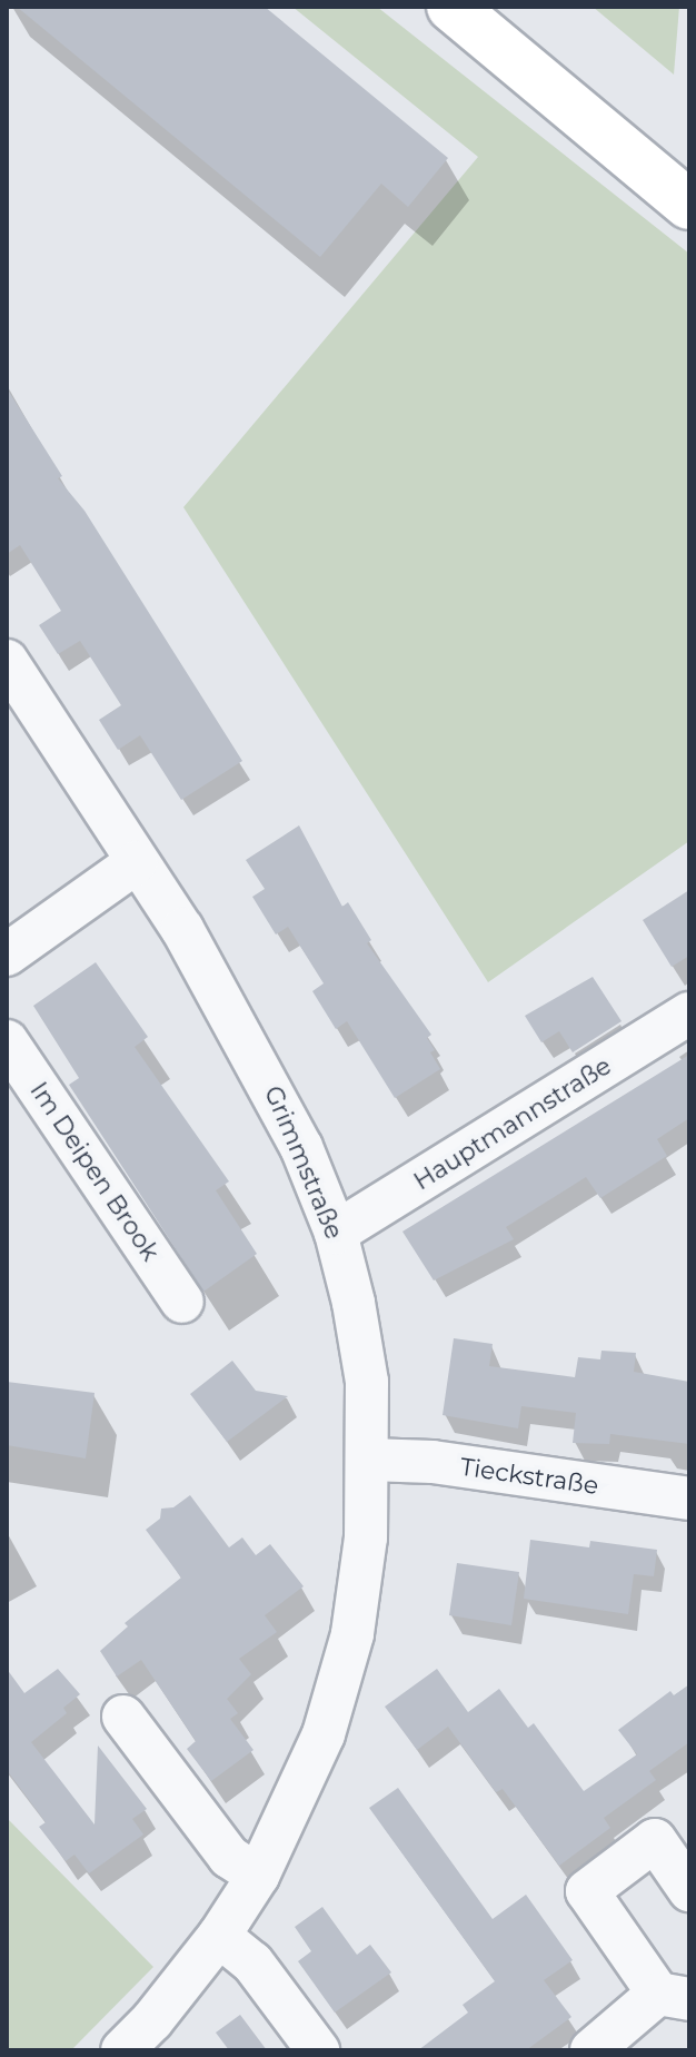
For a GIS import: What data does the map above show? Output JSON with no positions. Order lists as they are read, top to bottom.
{
  "streets": {
    "street": [
      "Hauptmannstraße",
      "Grimmstraße",
      "Im Deipen Brook",
      "Tieckstraße"
    ]
  },
  "crossings": [
    ["Hauptmannstraße", "Grimmstraße"],
    ["Grimmstraße", "Tieckstraße"]
  ]
}
